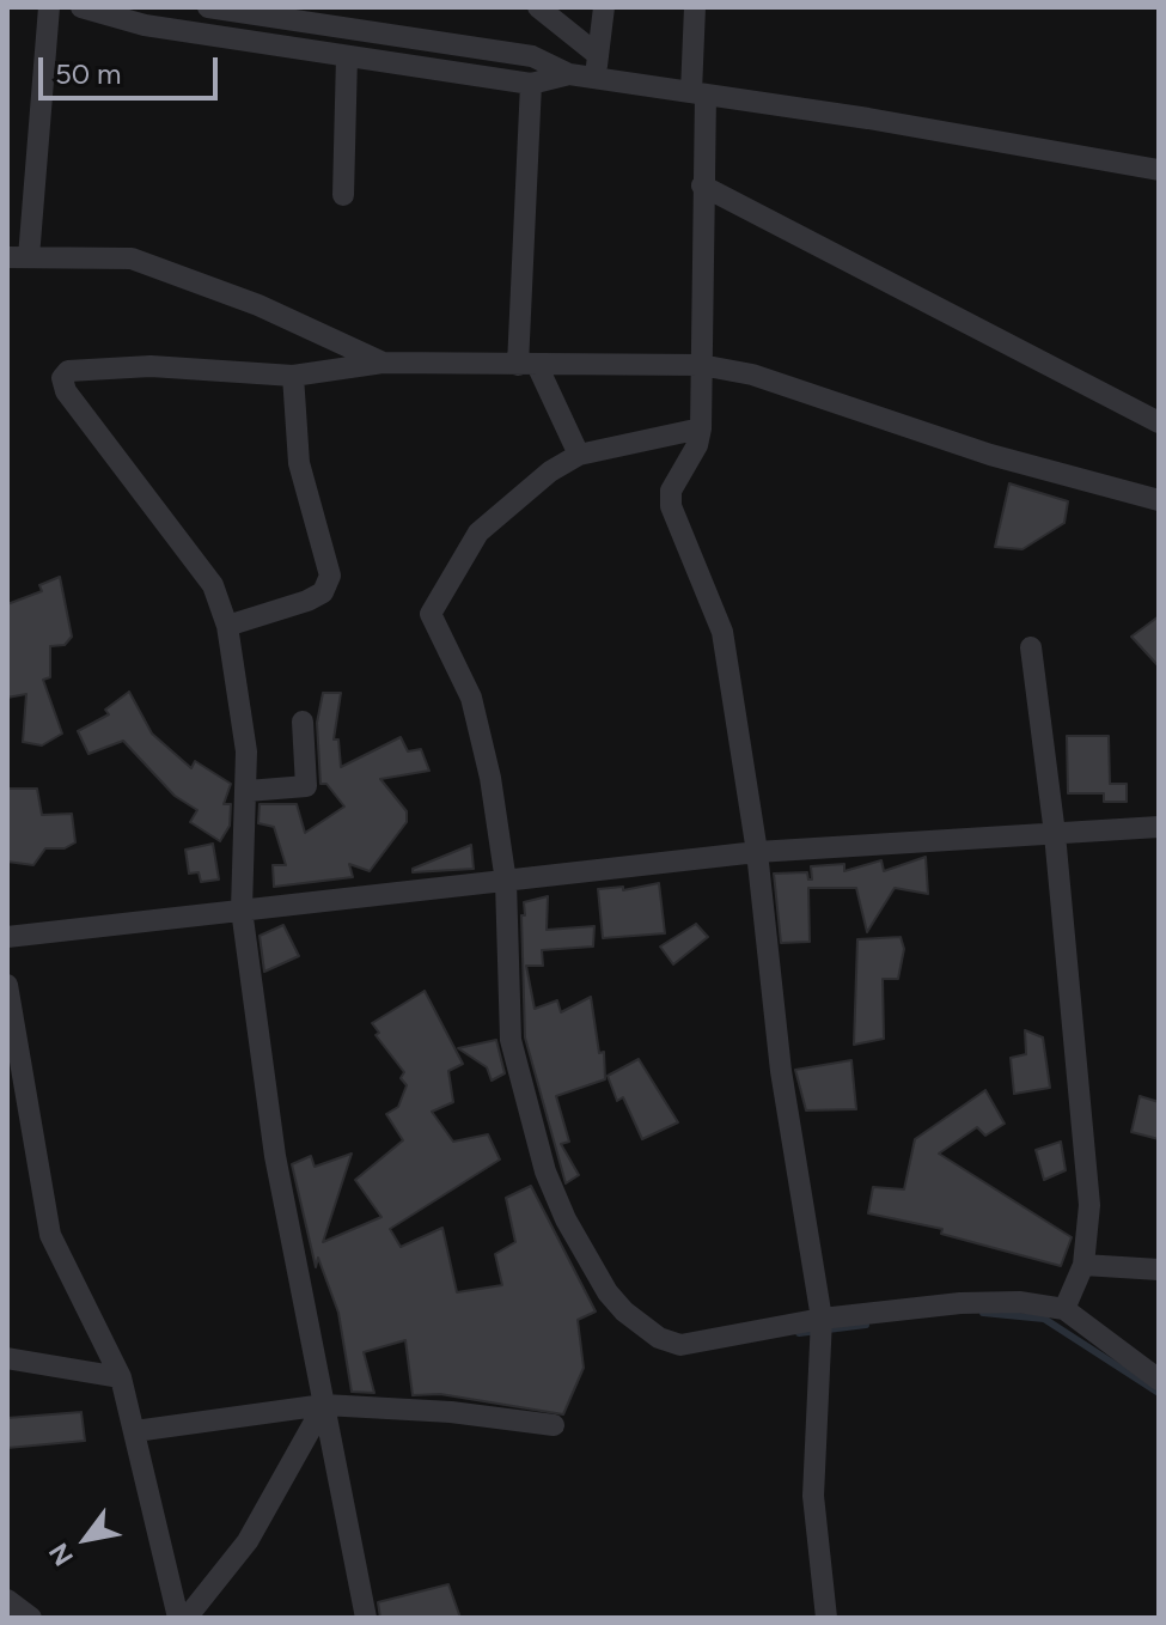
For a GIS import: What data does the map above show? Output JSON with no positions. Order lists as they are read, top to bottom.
{
  "scale_bar": "50 m",
  "north": "bottom left"
}
